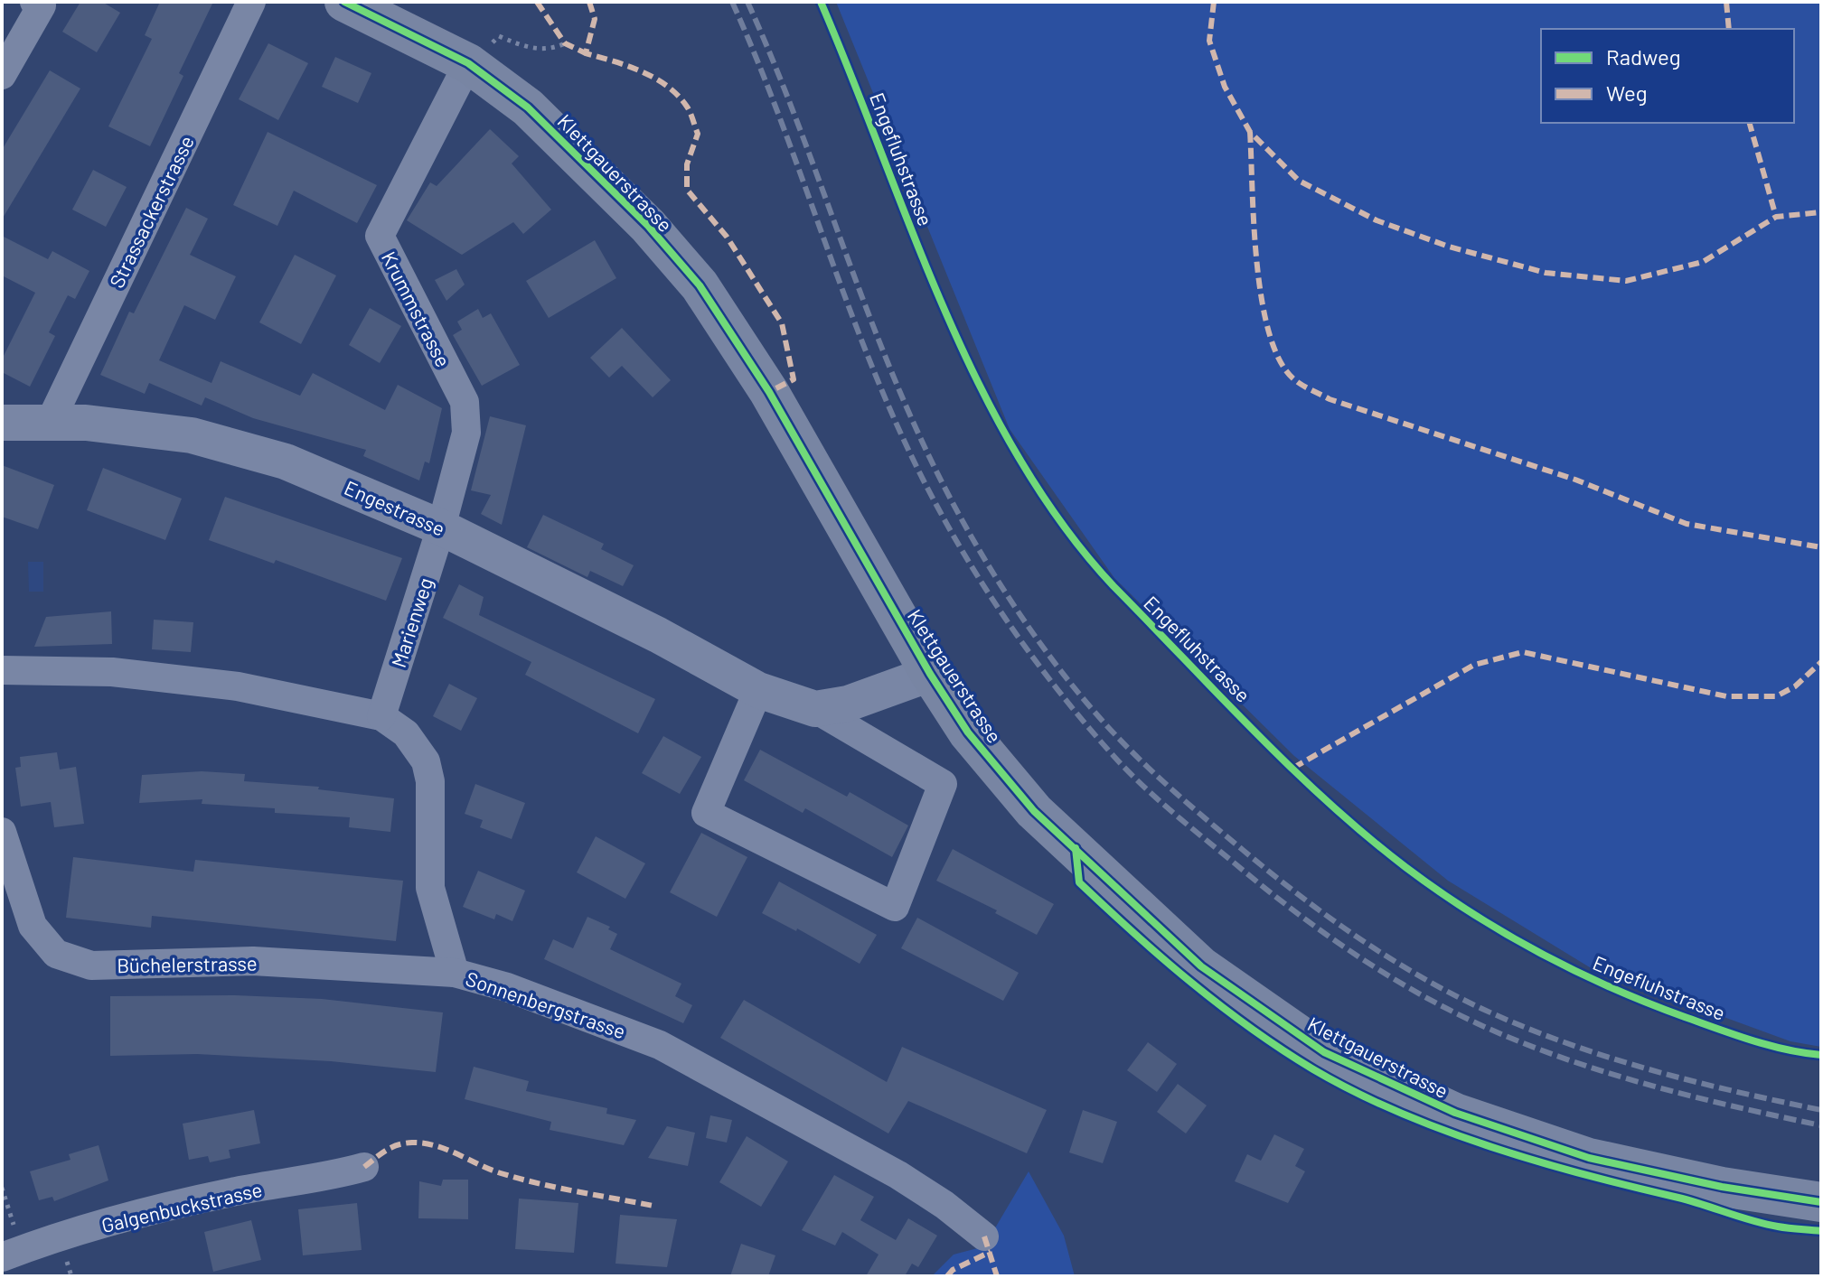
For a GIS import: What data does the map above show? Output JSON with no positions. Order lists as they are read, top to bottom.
{
  "streets": {
    "main road": ["Klettgauerstrasse"],
    "street": [
      "Strassackerstrasse",
      "Krummstrasse",
      "Engestrasse",
      "Marienweg",
      "Büchelerstrasse",
      "Sonnenbergstrasse",
      "Galgenbuckstrasse"
    ],
    "cycle path": ["Engefluhstrasse"]
  },
  "crossings": [
    ["Klettgauerstrasse", "Krummstrasse"],
    ["Klettgauerstrasse", "Engestrasse"],
    ["Strassackerstrasse", "Engestrasse"],
    ["Krummstrasse", "Engestrasse"],
    ["Krummstrasse", "Marienweg"],
    ["Engestrasse", "Marienweg"],
    ["Marienweg", "Sonnenbergstrasse"],
    ["Büchelerstrasse", "Sonnenbergstrasse"]
  ],
  "legend": ["Radweg", "Weg"]
}
